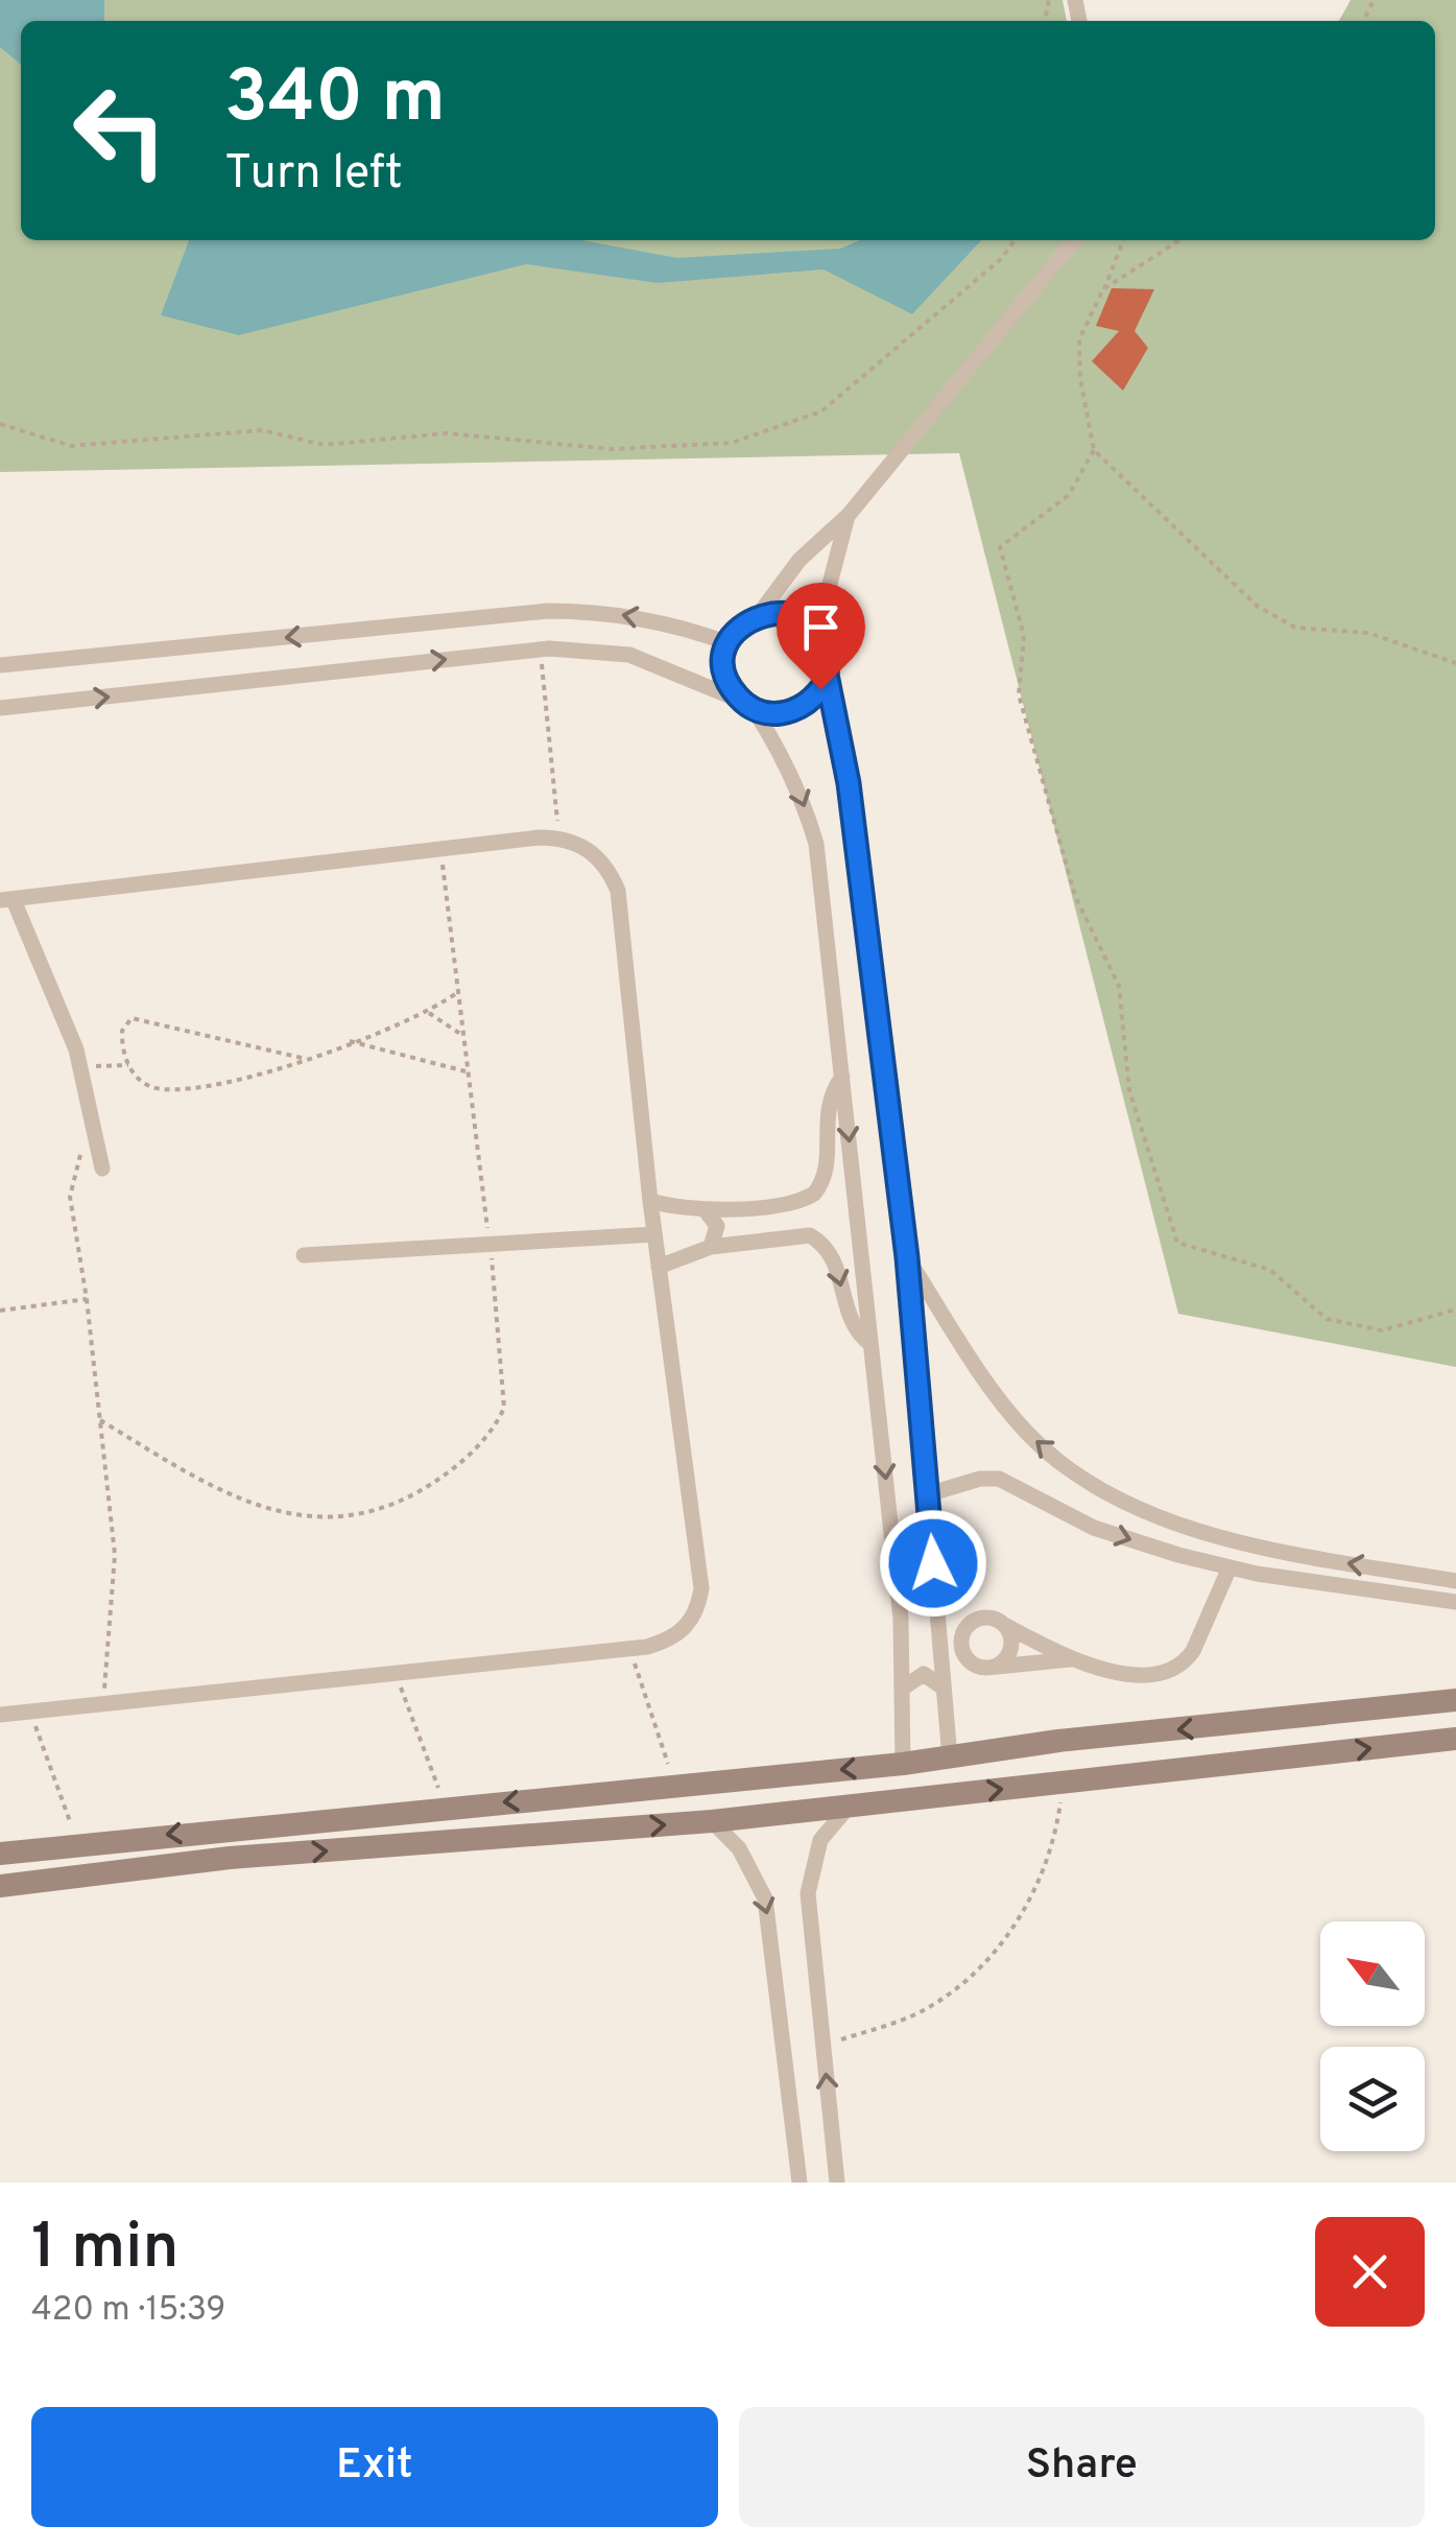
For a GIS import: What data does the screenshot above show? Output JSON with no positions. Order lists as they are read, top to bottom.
{
  "north": "top left",
  "page": {
    "turn": ["340 m", "Turn left"],
    "heading": ["1 min", "420 m · 15:39"],
    "buttons": ["Exit", "Share"]
  }
}
